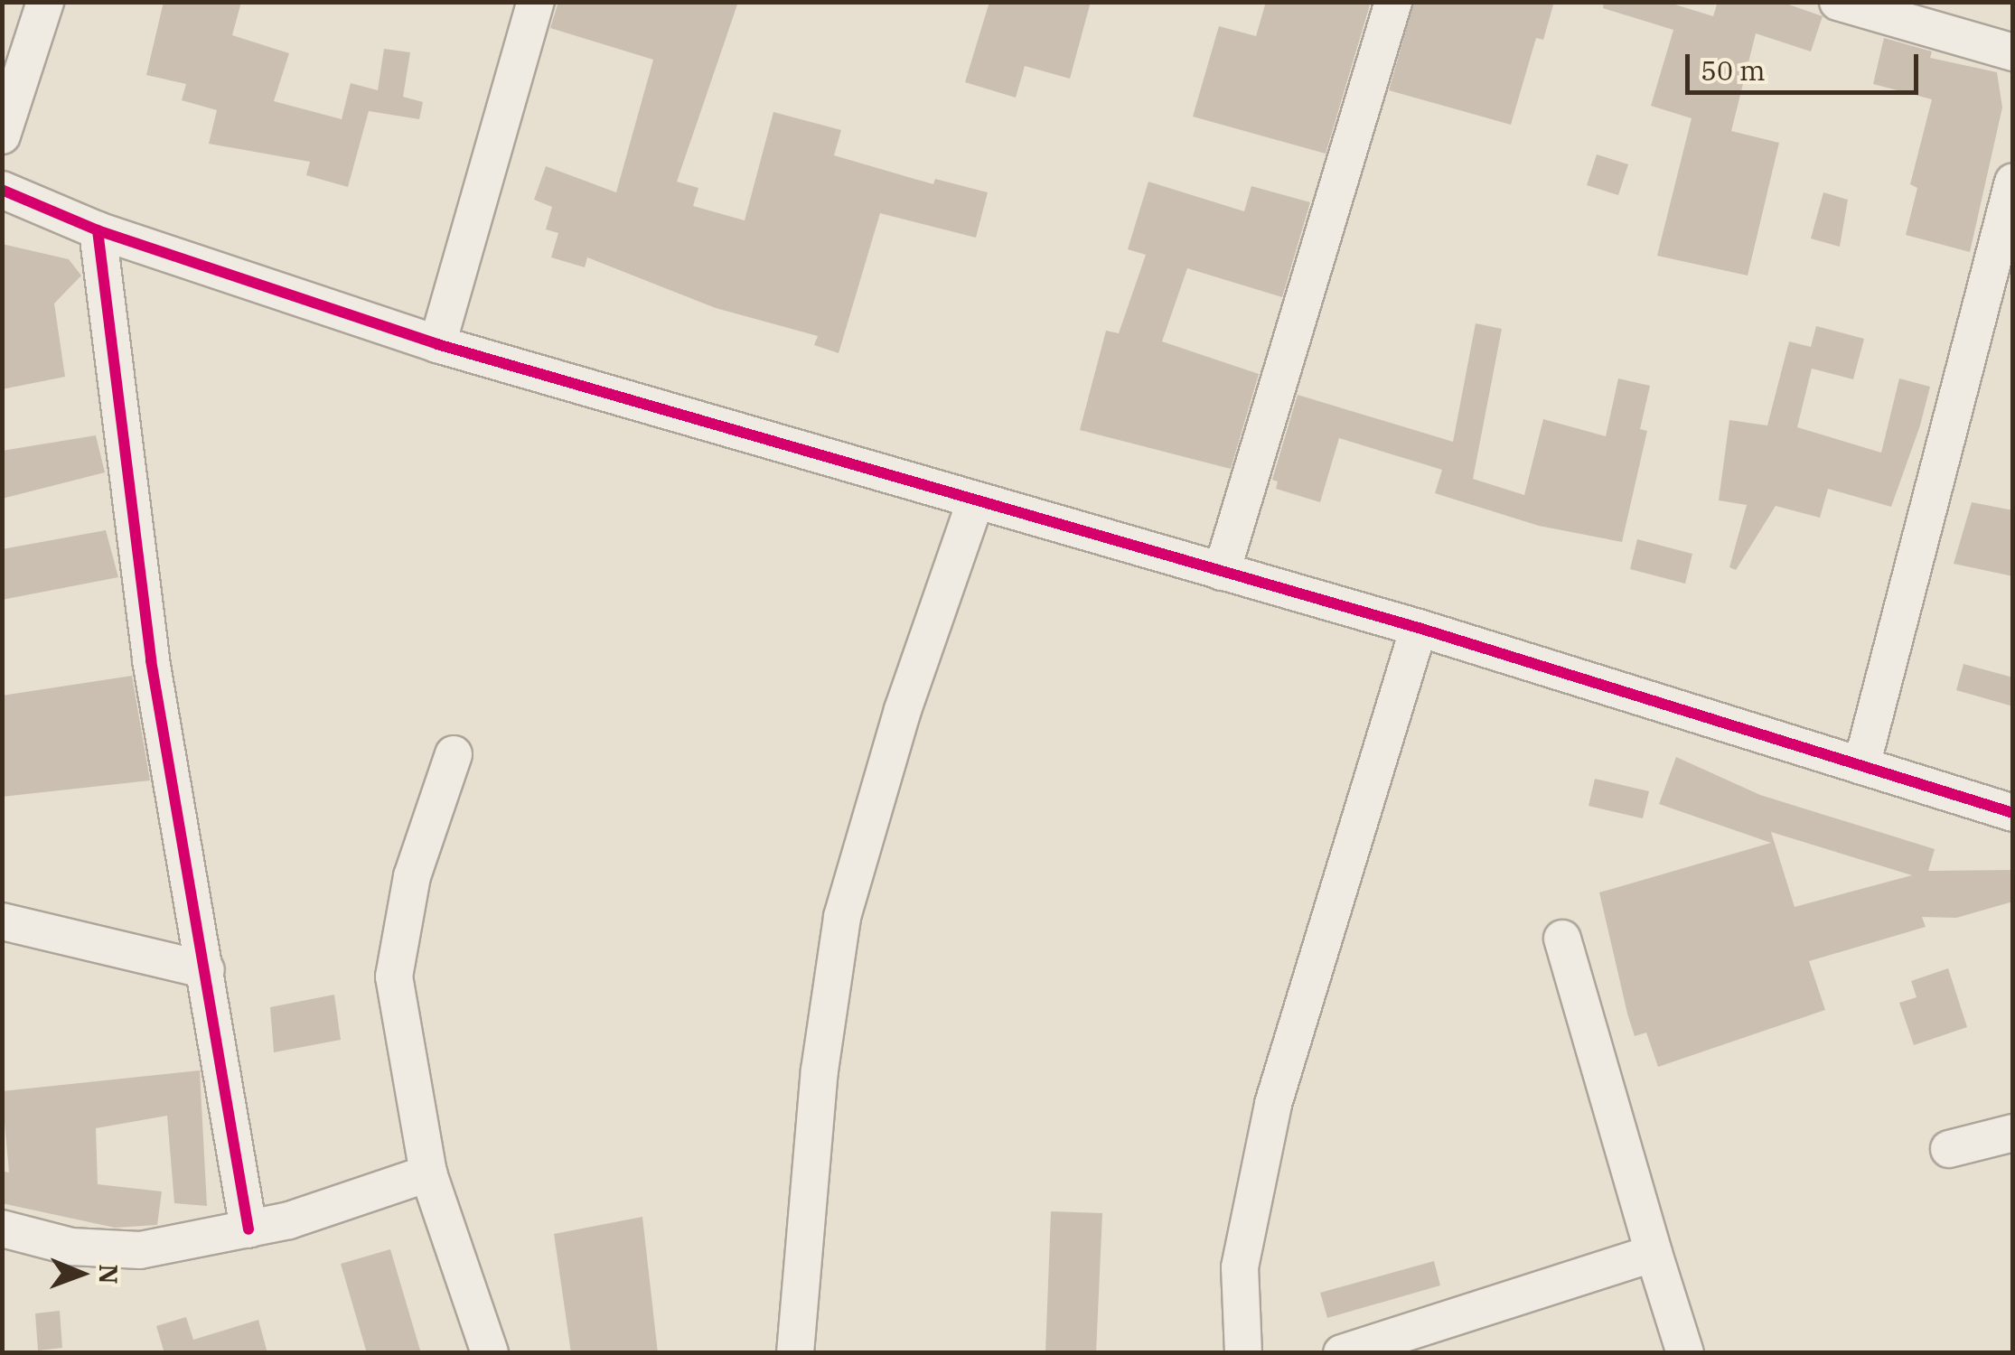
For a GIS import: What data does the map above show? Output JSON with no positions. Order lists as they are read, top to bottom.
{
  "scale_bar": "50 m",
  "north": "right"
}
